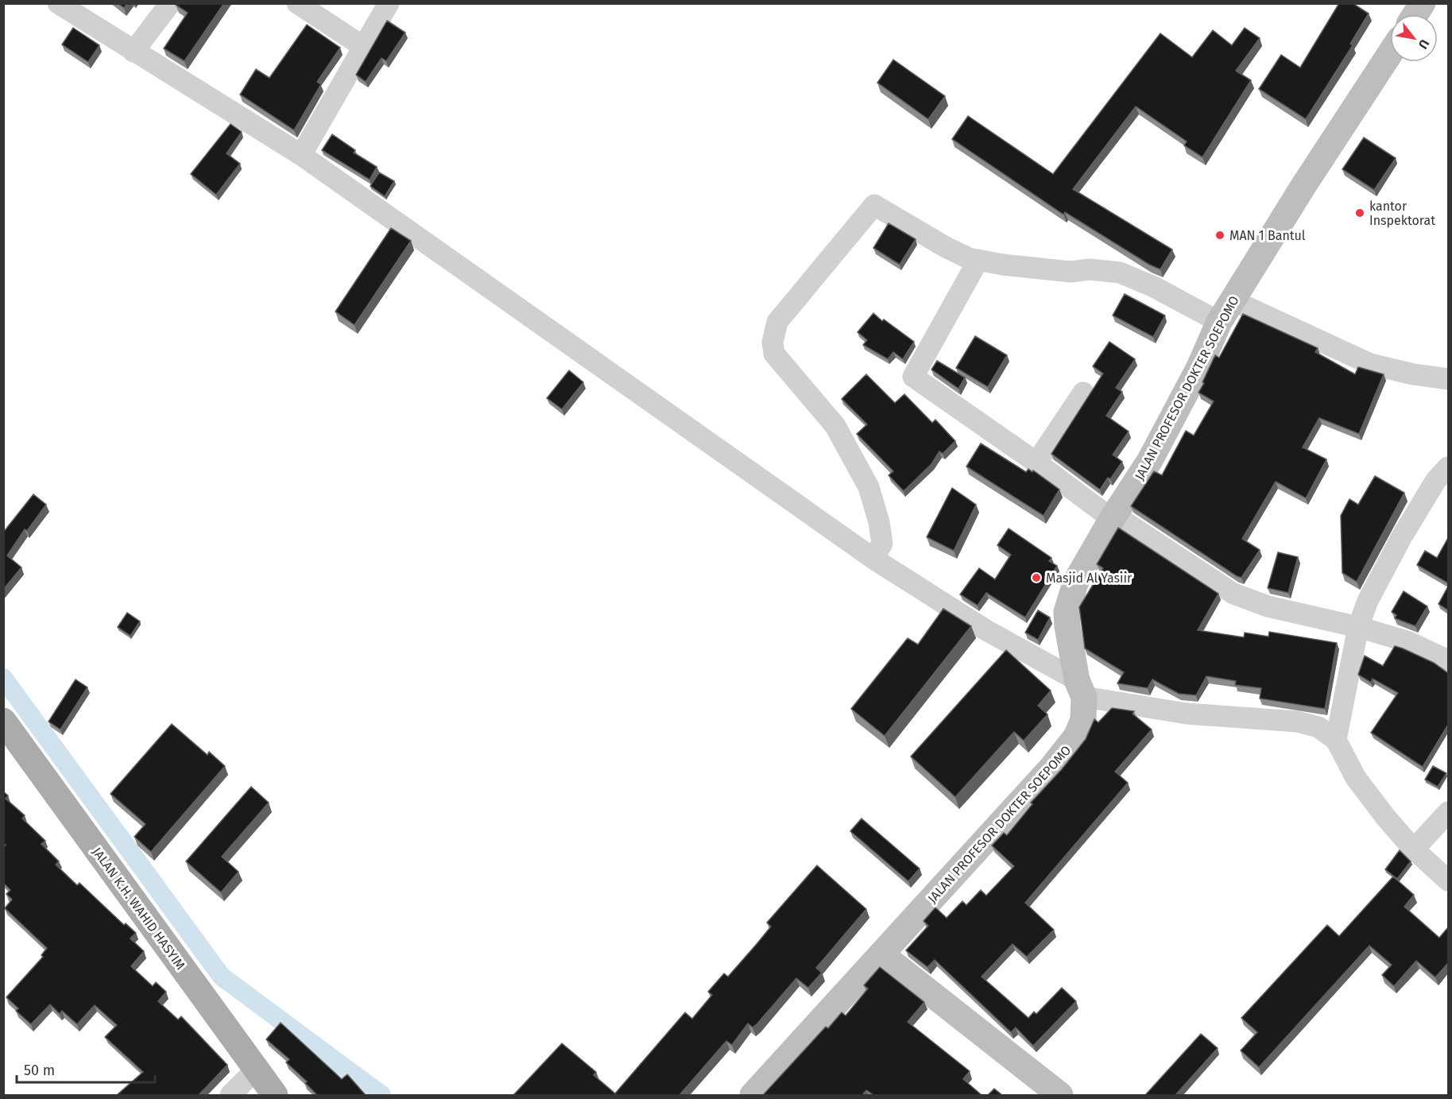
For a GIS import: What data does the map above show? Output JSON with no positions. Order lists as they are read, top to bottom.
{
  "streets": {
    "main road": ["JALAN PROFESOR DOKTER SOEPOMO", "JALAN K.H. WAHID HASYIM"]
  },
  "places": ["kantor Inspektorat", "MAN 1 Bantul", "Masjid Al Yasiir"],
  "scale_bar": "50 m",
  "north": "bottom right"
}
